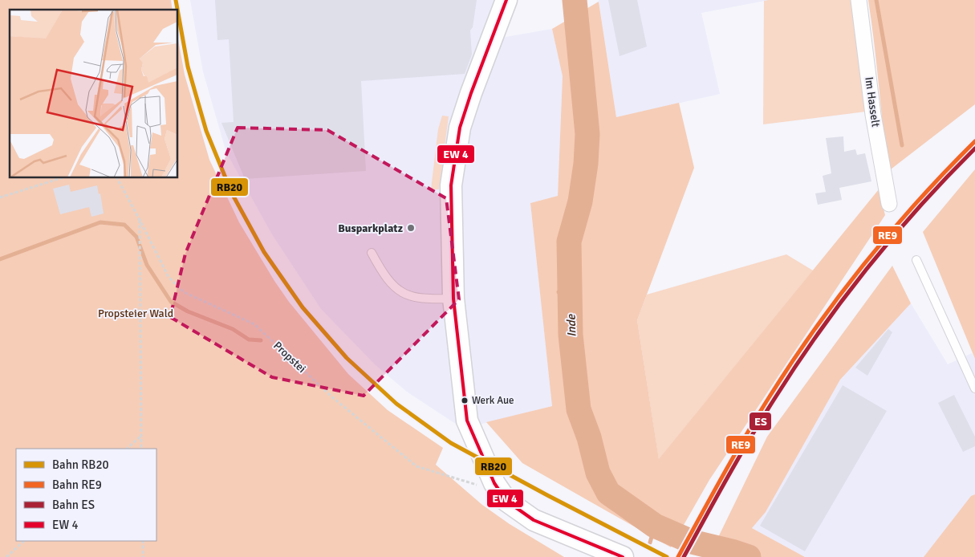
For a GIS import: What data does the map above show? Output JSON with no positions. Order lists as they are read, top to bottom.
{
  "streets": {
    "street": ["Im Hasselt"],
    "path": ["Propstei"]
  },
  "water": ["Inde"],
  "parks": ["Propsteier Wald"],
  "places": ["Busparkplatz", "Werk Aue"],
  "lines": ["rail line RB20", "rail line RE9", "rail line ES"],
  "legend": [
    "Bahn RB20",
    "Bahn RE9",
    "Bahn ES",
    "EW 4"
  ]
}
